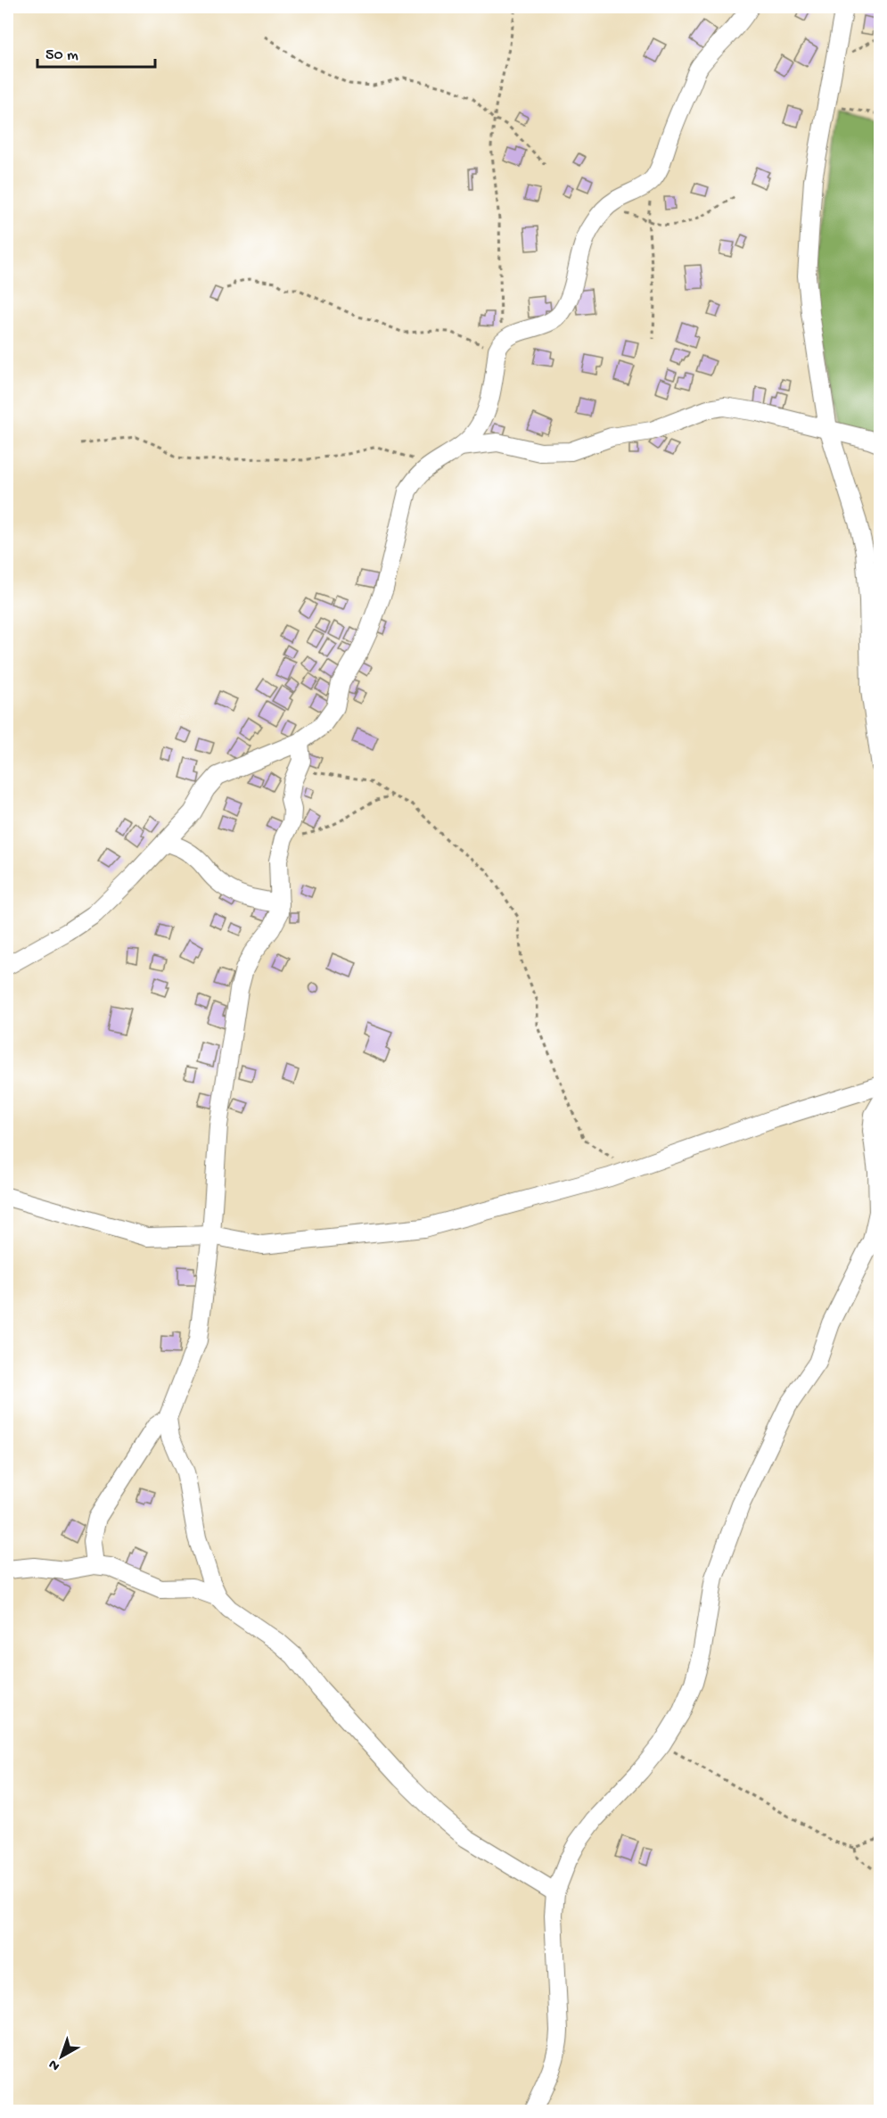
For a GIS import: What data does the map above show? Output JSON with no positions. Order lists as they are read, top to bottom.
{
  "scale_bar": "50 m",
  "north": "bottom left"
}
